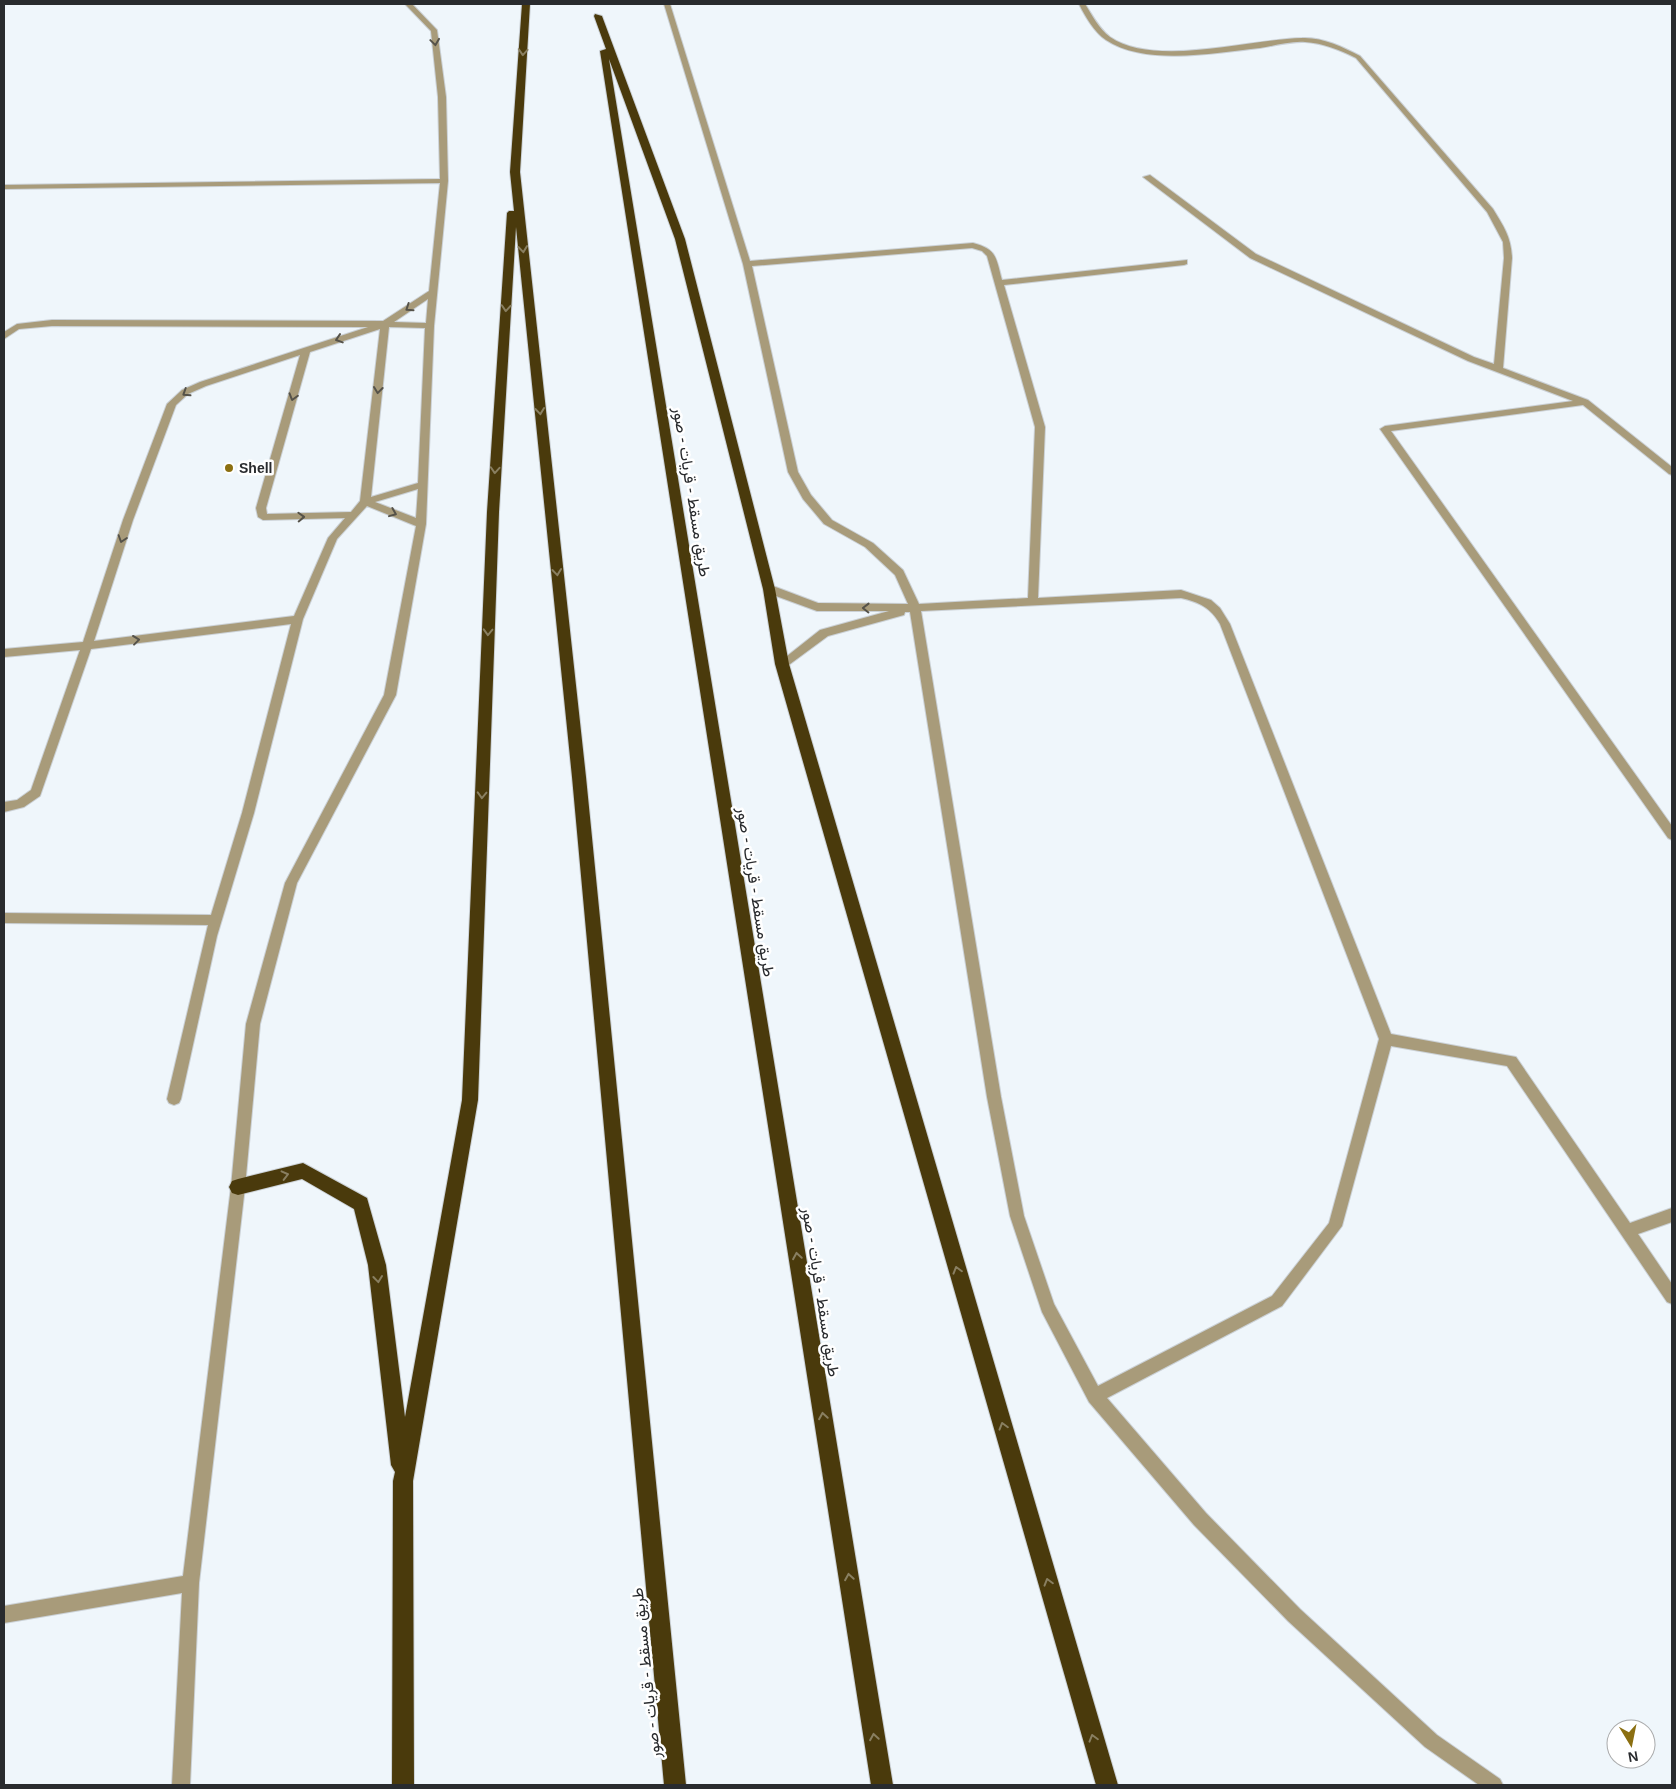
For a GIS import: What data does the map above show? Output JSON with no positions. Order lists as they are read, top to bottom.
{
  "streets": {
    "highway": ["طريق مسقط - قريات - صور"]
  },
  "places": ["Shell"],
  "north": "bottom"
}
